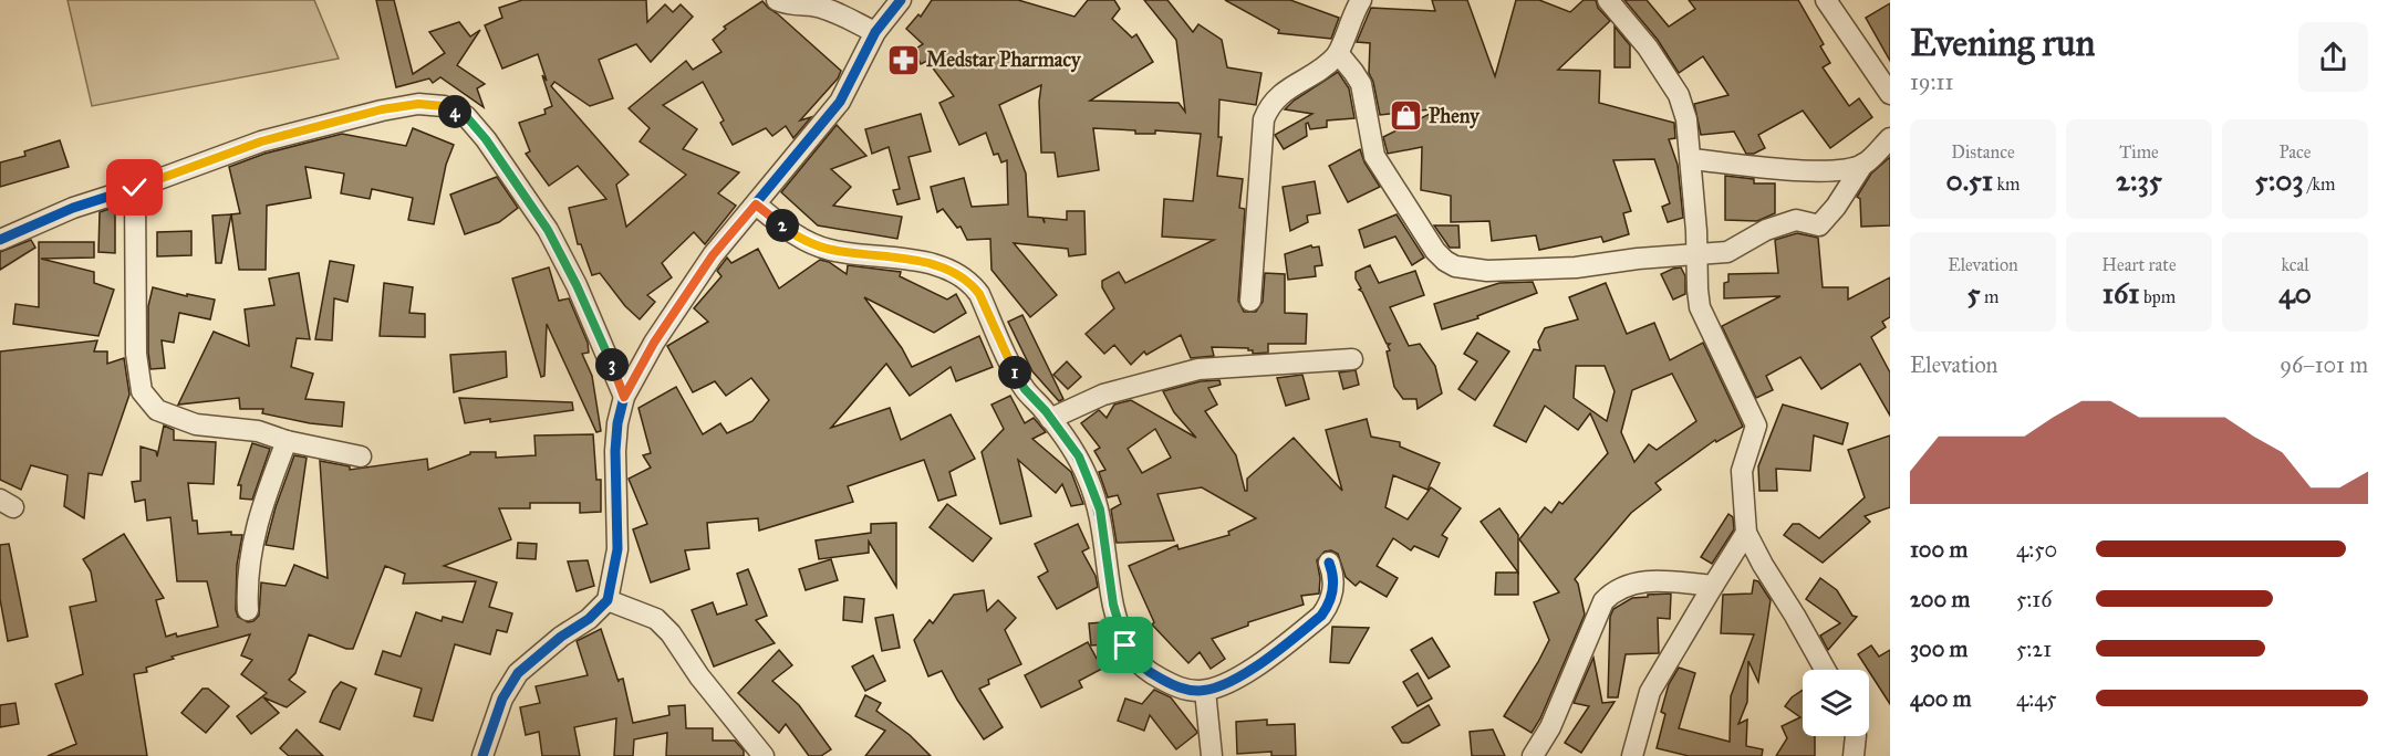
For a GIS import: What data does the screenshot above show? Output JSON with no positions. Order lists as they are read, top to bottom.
{
  "places": {
    "pharmacy": ["Medstar Pharmacy"],
    "shop": ["Pheny"]
  },
  "page": {
    "heading": ["Evening run", "19:11"],
    "pins": [
      "4",
      "2",
      "3",
      "1"
    ],
    "stats": [
      ["Distance", "0.51 km"],
      ["Time", "2:35"],
      ["Pace", "5:03 /km"],
      ["Elevation", "5 m"],
      ["Heart rate", "161 bpm"],
      ["kcal", "40"]
    ],
    "chart": ["Elevation", "96–101 m"],
    "list": [
      {
        "name": "100 m",
        "note": "4:50"
      },
      {
        "name": "200 m",
        "note": "5:16"
      },
      {
        "name": "300 m",
        "note": "5:21"
      },
      {
        "name": "400 m",
        "note": "4:45"
      }
    ]
  }
}
